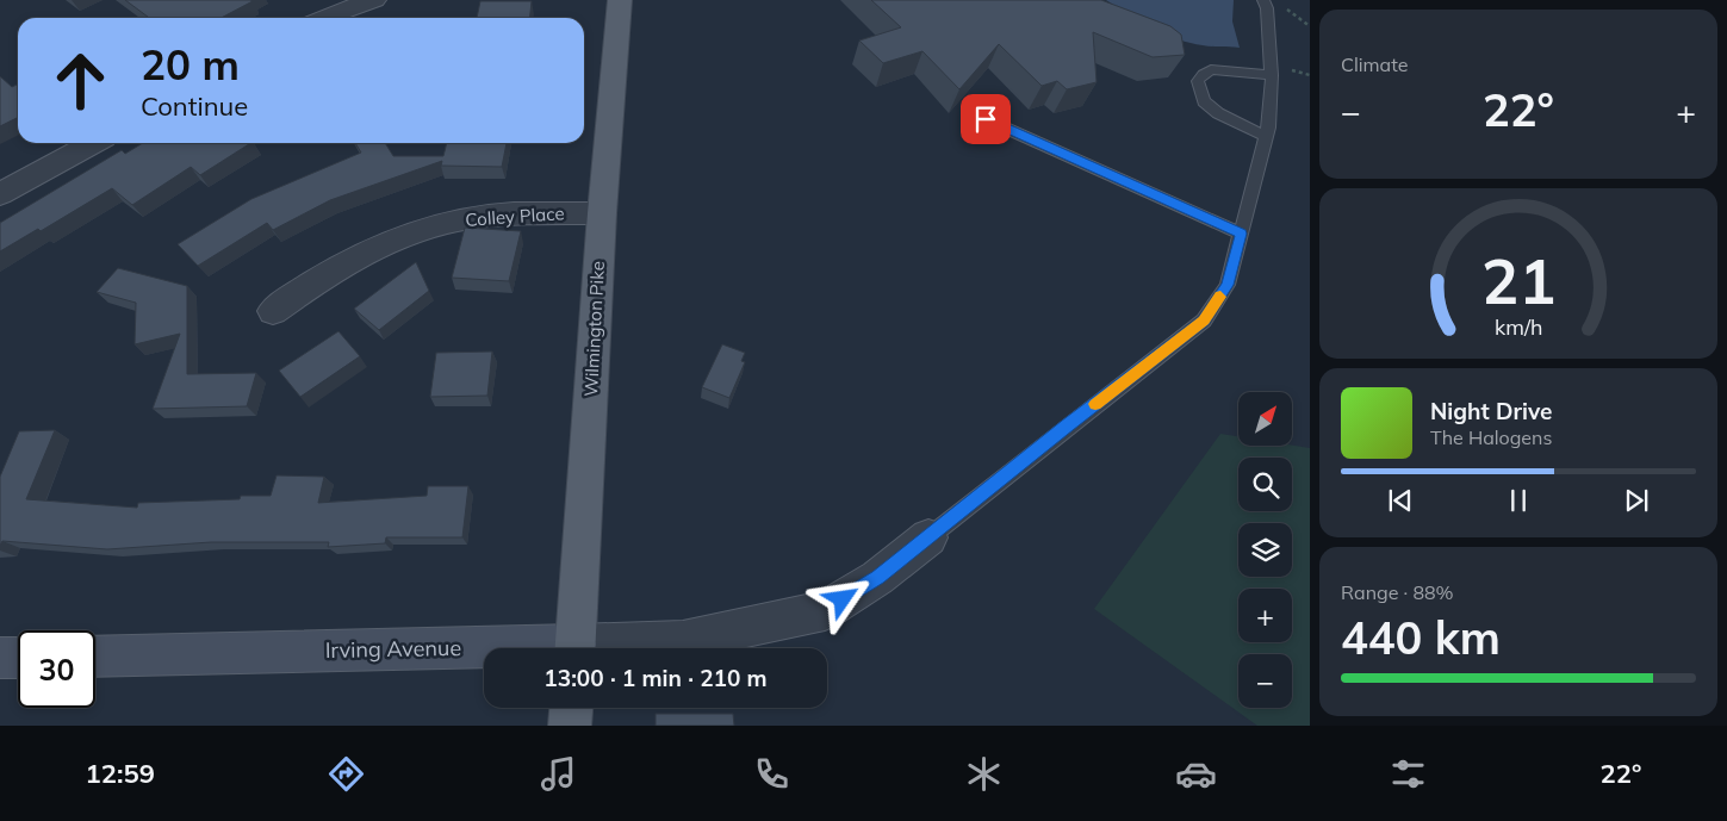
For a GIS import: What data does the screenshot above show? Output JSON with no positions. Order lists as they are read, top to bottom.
{
  "streets": {
    "main road": ["Wilmington Pike"],
    "street": ["Colley Place", "Irving Avenue"]
  },
  "crossings": [
    ["Colley Place", "Wilmington Pike"]
  ],
  "north": "top right",
  "page": {
    "tile": [
      "Climate",
      ["Range · 88%", "440 km"]
    ],
    "turn": ["20 m", "Continue"],
    "heat": ["−", "22°", "+"],
    "song": ["Night Drive", "The Halogens"],
    "map_buttons": ["+", "−"],
    "limit": "30",
    "trip": "13:00 · 1 min · 210 m",
    "tabs": ["12:59", "22°"],
    "gauge": ["21", "km/h"]
  }
}
